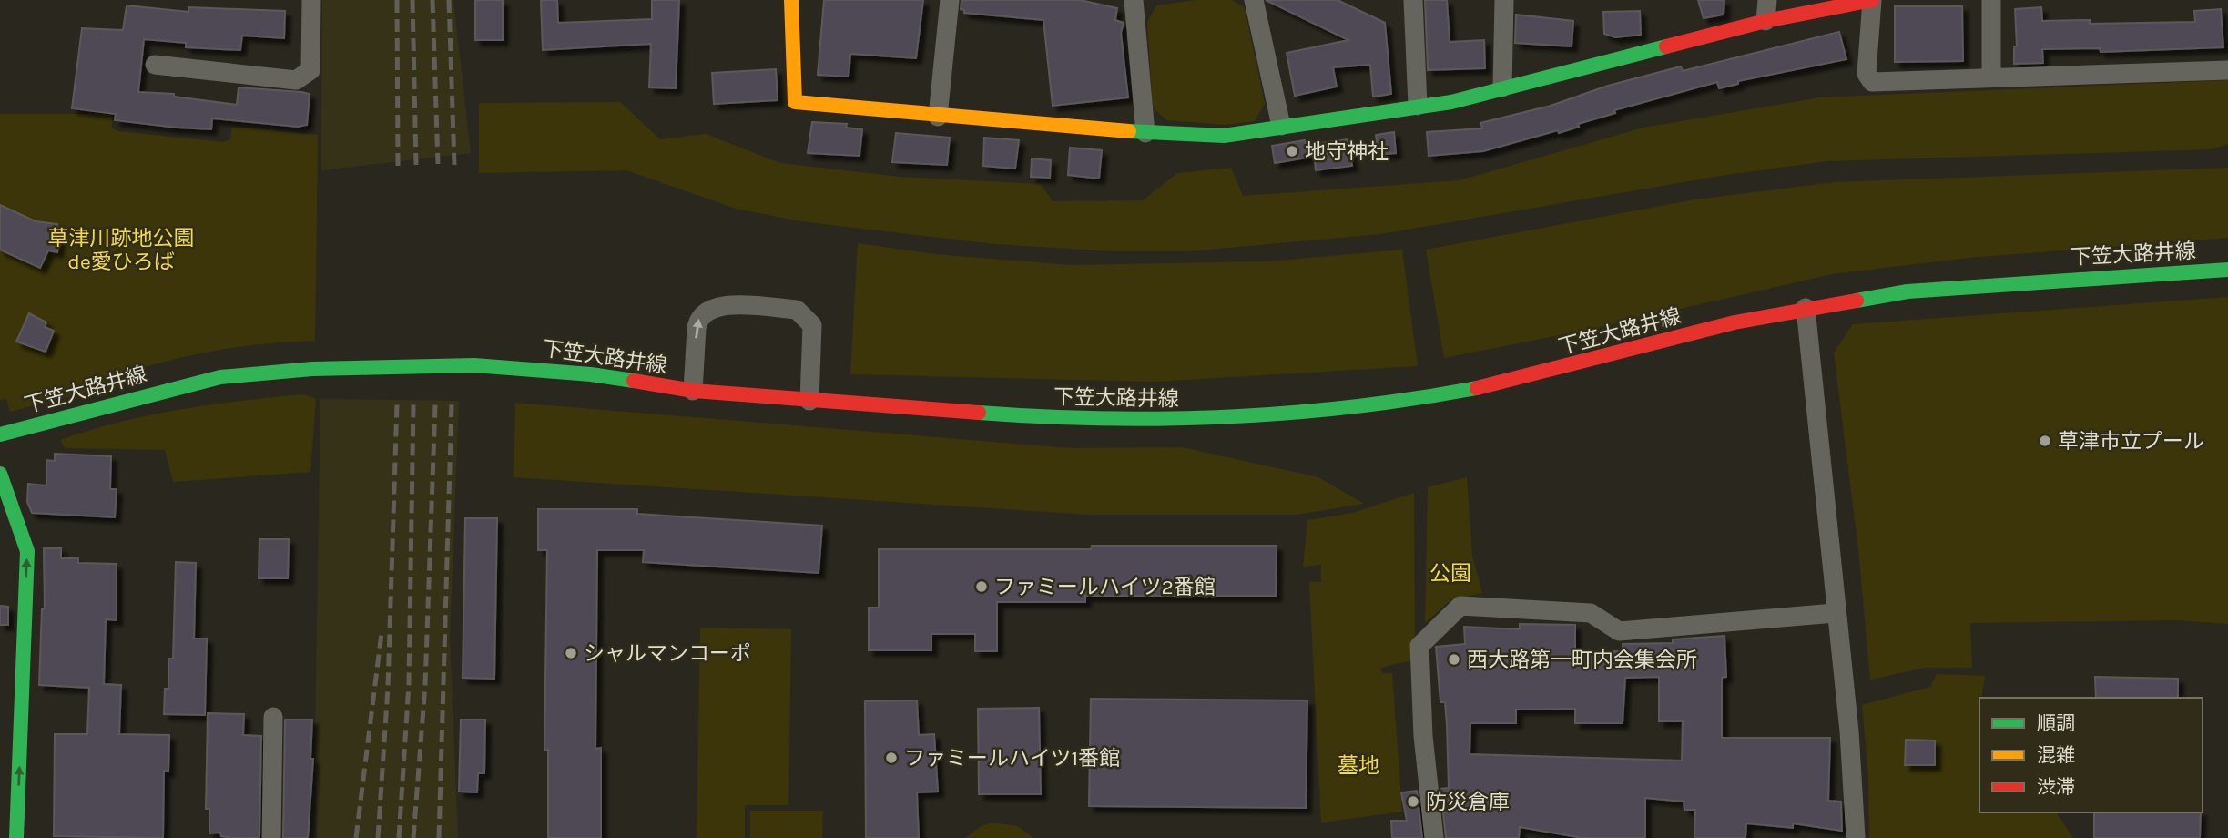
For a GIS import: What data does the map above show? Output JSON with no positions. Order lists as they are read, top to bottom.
{
  "streets": {
    "main road": ["下笠大路井線"]
  },
  "parks": ["草津川跡地公園 de愛ひろば", "公園", "墓地"],
  "places": [
    "地守神社",
    "草津市立プール",
    "ファミールハイツ2番館",
    "シャルマンコーポ",
    "西大路第一町内会集会所",
    "ファミールハイツ1番館",
    "防災倉庫"
  ],
  "legend": ["順調", "混雑", "渋滞"]
}
